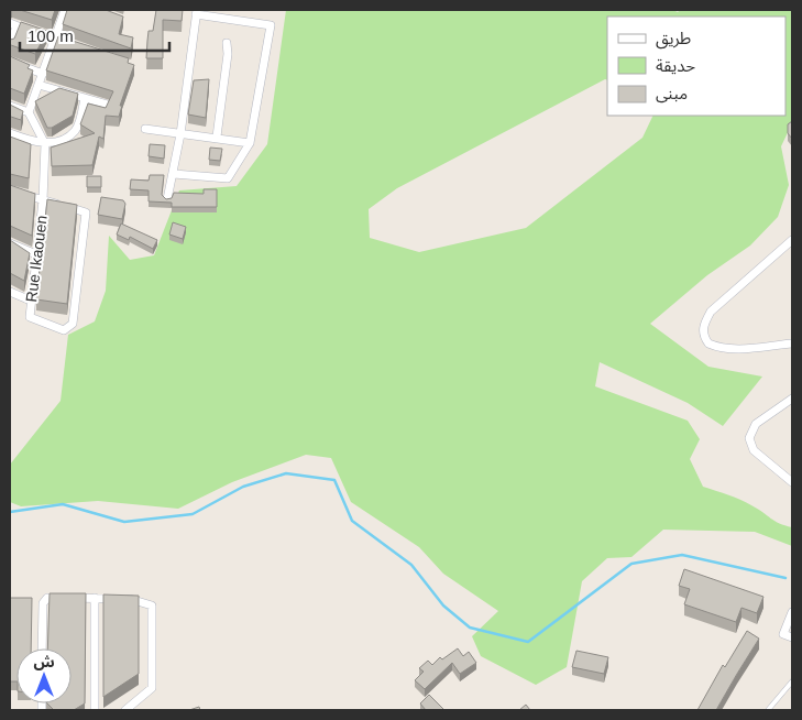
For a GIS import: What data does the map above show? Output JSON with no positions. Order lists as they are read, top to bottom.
{
  "streets": {
    "street": ["Rue Ikaouen"]
  },
  "legend": ["طريق", "حديقة", "مبنى"],
  "scale_bar": "100 m",
  "north": "top"
}
